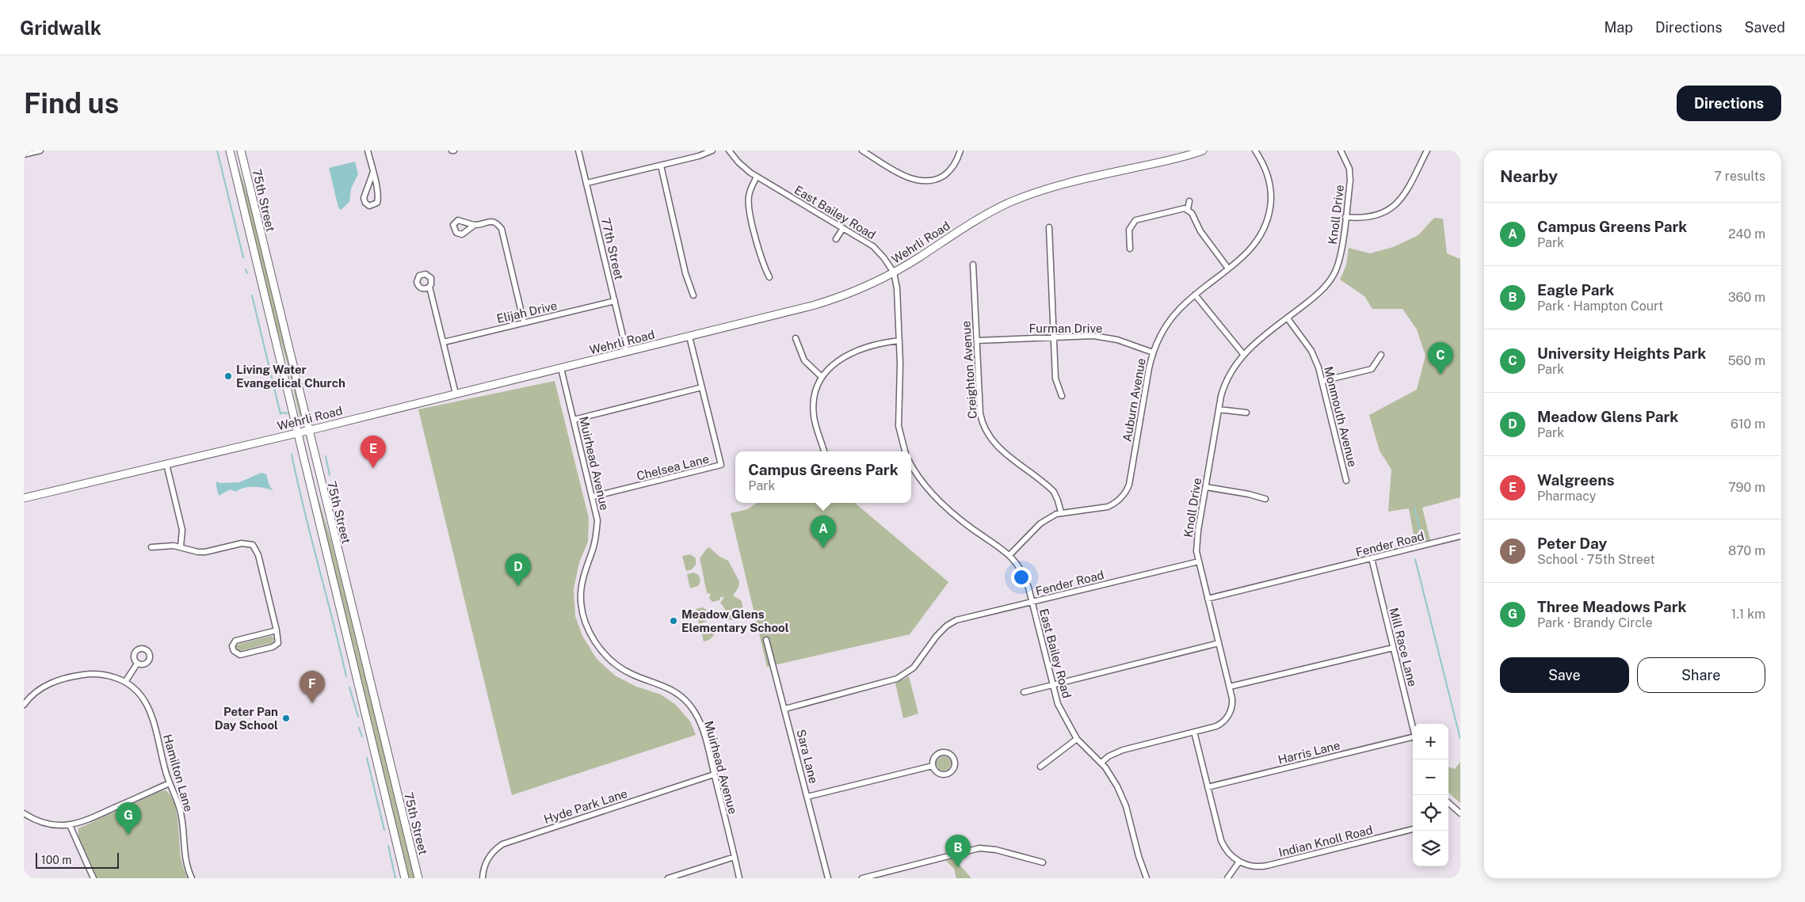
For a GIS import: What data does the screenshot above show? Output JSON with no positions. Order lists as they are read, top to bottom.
{
  "streets": {
    "main road": ["75th Street", "Wehrli Road"],
    "street": [
      "East Bailey Road",
      "Knoll Drive",
      "77th Street",
      "Elijah Drive",
      "Furman Drive",
      "Creighton Avenue",
      "Auburn Avenue",
      "Monmouth Avenue",
      "Muirhead Avenue",
      "Chelsea Lane",
      "Fender Road",
      "Mill Race Lane",
      "Harris Lane",
      "Sara Lane",
      "Hamilton Lane",
      "Hyde Park Lane",
      "Indian Knoll Road"
    ]
  },
  "crossings": [
    ["75th Street", "Wehrli Road"],
    ["East Bailey Road", "Knoll Drive"],
    ["East Bailey Road", "Wehrli Road"],
    ["East Bailey Road", "Auburn Avenue"],
    ["East Bailey Road", "Fender Road"],
    ["Knoll Drive", "Monmouth Avenue"],
    ["Knoll Drive", "Fender Road"],
    ["Wehrli Road", "77th Street"],
    ["Wehrli Road", "Muirhead Avenue"],
    ["Wehrli Road", "Chelsea Lane"],
    ["77th Street", "Elijah Drive"],
    ["Furman Drive", "Creighton Avenue"],
    ["Furman Drive", "Auburn Avenue"],
    ["Creighton Avenue", "Auburn Avenue"],
    ["Muirhead Avenue", "Chelsea Lane"],
    ["Muirhead Avenue", "Hyde Park Lane"],
    ["Fender Road", "Mill Race Lane"],
    ["Fender Road", "Sara Lane"]
  ],
  "places": ["Living Water Evangelical Church", "Meadow Glens Elementary School", "Peter Pan Day School"],
  "scale_bar": "100 m",
  "page": {
    "header": "Gridwalk",
    "nav": ["Map", "Directions", "Saved"],
    "buttons": [
      "Directions",
      ["Save", "Share"]
    ],
    "title": "Find us",
    "heading": ["Nearby", "7 results"],
    "list": [
      {
        "mark": "A",
        "name": "Campus Greens Park",
        "note": "Park",
        "value": "240 m"
      },
      {
        "mark": "B",
        "name": "Eagle Park",
        "note": "Park · Hampton Court",
        "value": "360 m"
      },
      {
        "mark": "C",
        "name": "University Heights Park",
        "note": "Park",
        "value": "560 m"
      },
      {
        "mark": "D",
        "name": "Meadow Glens Park",
        "note": "Park",
        "value": "610 m"
      },
      {
        "mark": "E",
        "name": "Walgreens",
        "note": "Pharmacy",
        "value": "790 m"
      },
      {
        "mark": "F",
        "name": "Peter Day",
        "note": "School · 75th Street",
        "value": "870 m"
      },
      {
        "mark": "G",
        "name": "Three Meadows Park",
        "note": "Park · Brandy Circle",
        "value": "1.1 km"
      }
    ],
    "pins": [
      "C",
      "E",
      "A",
      "D",
      "F",
      "G",
      "B"
    ],
    "popup": ["Campus Greens Park", "Park"],
    "map_buttons": ["+", "−"],
    "scale": "100 m"
  }
}
